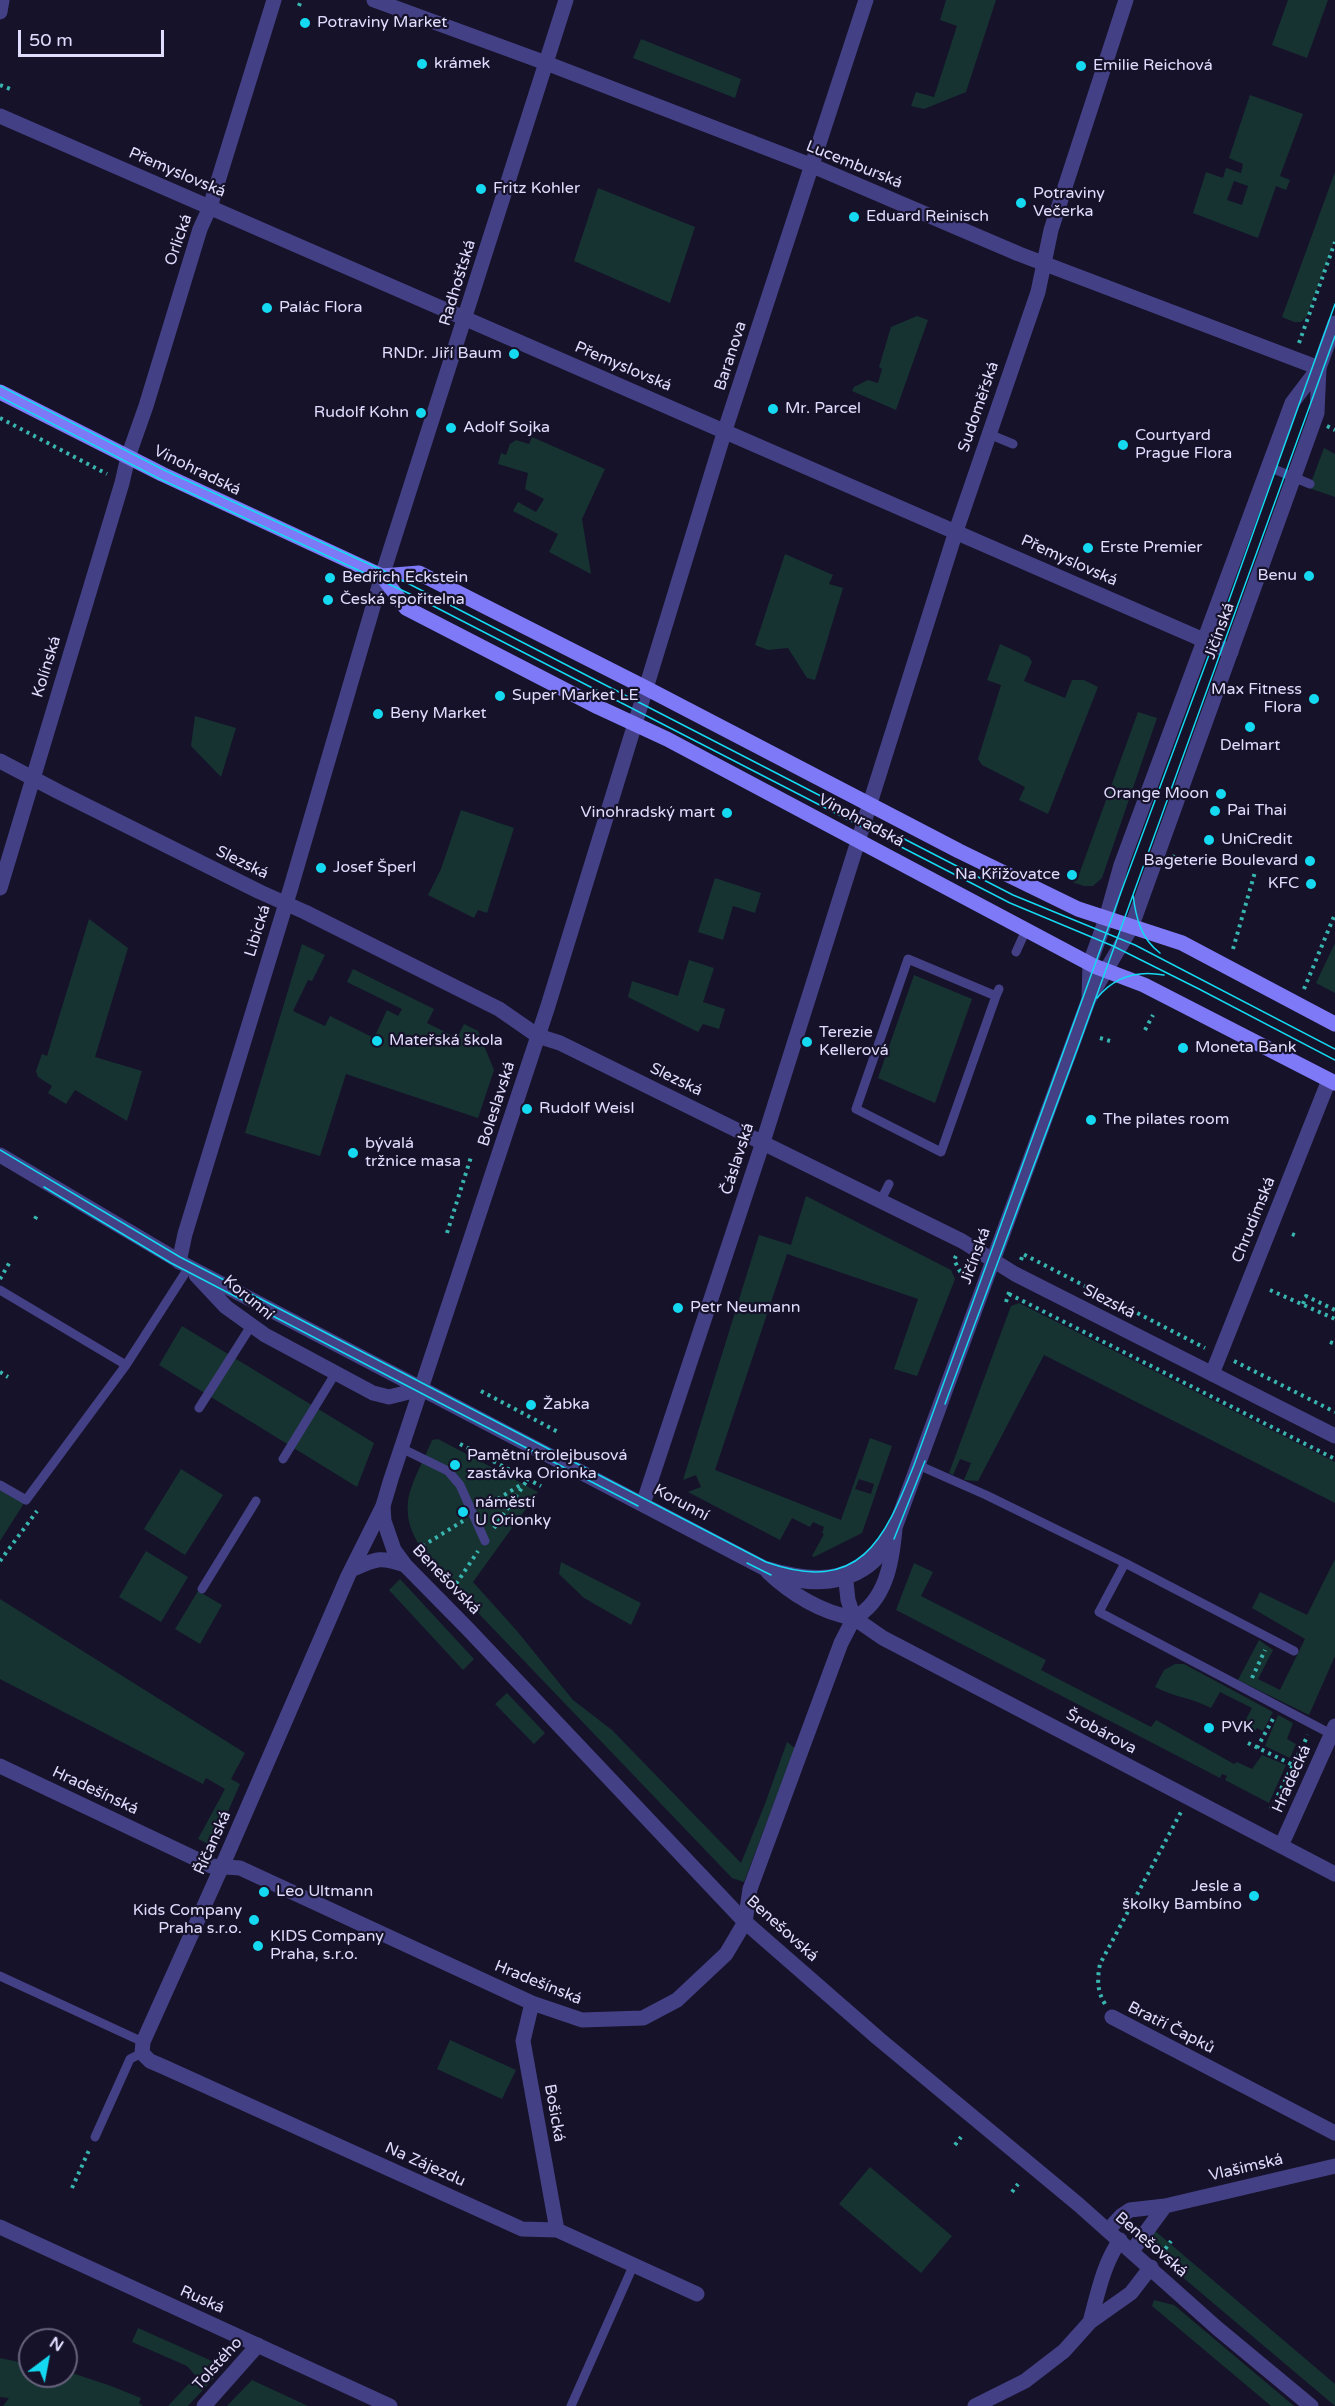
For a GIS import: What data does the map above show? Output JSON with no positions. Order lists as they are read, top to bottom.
{
  "streets": {
    "main road": ["Vinohradská"],
    "street": [
      "Lucemburská",
      "Přemyslovská",
      "Orlická",
      "Radhošťská",
      "Baranova",
      "Sudoměřská",
      "Jičínská",
      "Kolínská",
      "Slezská",
      "Libická",
      "Boleslavská",
      "Čáslavská",
      "Chrudimská",
      "Korunní",
      "Benešovská",
      "Šrobárova",
      "Hradecká",
      "Hradešínská",
      "Říčanská",
      "Bratří Čapků",
      "Bošická",
      "Na Zájezdu",
      "Vlašimská",
      "Ruská",
      "Tolstého"
    ]
  },
  "crossings": [
    ["Lucemburská", "Radhošťská"],
    ["Lucemburská", "Baranova"],
    ["Lucemburská", "Sudoměřská"],
    ["Lucemburská", "Jičínská"],
    ["Přemyslovská", "Orlická"],
    ["Přemyslovská", "Radhošťská"],
    ["Přemyslovská", "Baranova"],
    ["Přemyslovská", "Sudoměřská"],
    ["Přemyslovská", "Jičínská"],
    ["Orlická", "Vinohradská"],
    ["Orlická", "Kolínská"],
    ["Radhošťská", "Vinohradská"],
    ["Radhošťská", "Libická"],
    ["Baranova", "Vinohradská"],
    ["Baranova", "Boleslavská"],
    ["Sudoměřská", "Vinohradská"],
    ["Sudoměřská", "Čáslavská"],
    ["Vinohradská", "Jičínská"],
    ["Vinohradská", "Kolínská"],
    ["Vinohradská", "Libická"],
    ["Vinohradská", "Boleslavská"],
    ["Vinohradská", "Čáslavská"],
    ["Vinohradská", "Chrudimská"],
    ["Jičínská", "Slezská"],
    ["Jičínská", "Korunní"],
    ["Jičínská", "Šrobárova"],
    ["Jičínská", "Hradešínská"],
    ["Kolínská", "Slezská"],
    ["Slezská", "Libická"],
    ["Slezská", "Boleslavská"],
    ["Slezská", "Čáslavská"],
    ["Slezská", "Chrudimská"],
    ["Libická", "Korunní"],
    ["Boleslavská", "Korunní"],
    ["Boleslavská", "Benešovská"],
    ["Čáslavská", "Korunní"],
    ["Korunní", "Benešovská"],
    ["Korunní", "Šrobárova"],
    ["Korunní", "Hradešínská"],
    ["Benešovská", "Hradešínská"],
    ["Benešovská", "Říčanská"],
    ["Benešovská", "Vlašimská"],
    ["Šrobárova", "Hradecká"],
    ["Šrobárova", "Hradešínská"],
    ["Šrobárova", "Bratří Čapků"],
    ["Hradešínská", "Říčanská"],
    ["Hradešínská", "Bošická"],
    ["Říčanská", "Na Zájezdu"],
    ["Bošická", "Na Zájezdu"],
    ["Ruská", "Tolstého"]
  ],
  "places": [
    "Potraviny Market",
    "krámek",
    "Emilie Reichová",
    "Fritz Kohler",
    "Potraviny Večerka",
    "Eduard Reinisch",
    "Palác Flora",
    "RNDr. Jiří Baum",
    "Mr. Parcel",
    "Rudolf Kohn",
    "Adolf Sojka",
    "Courtyard Prague Flora",
    "Erste Premier",
    "Benu",
    "Bedřich Eckstein",
    "Česká spořitelna",
    "Super Market LE",
    "Max Fitness Flora",
    "Beny Market",
    "Delmart",
    "Orange Moon",
    "Pai Thai",
    "Vinohradský mart",
    "UniCredit",
    "Bageterie Boulevard",
    "Josef Šperl",
    "Na Křižovatce",
    "KFC",
    "Mateřská škola",
    "Terezie Kellerová",
    "Moneta Bank",
    "Rudolf Weisl",
    "The pilates room",
    "bývalá tržnice masa",
    "Petr Neumann",
    "Žabka",
    "Pamětní trolejbusová zastávka Orionka",
    "náměstí U Orionky",
    "PVK",
    "Leo Ultmann",
    "Jesle a školky Bambíno",
    "Kids Company Praha s.r.o.",
    "KIDS Company Praha, s.r.o."
  ],
  "scale_bar": "50 m",
  "north": "top right"
}
